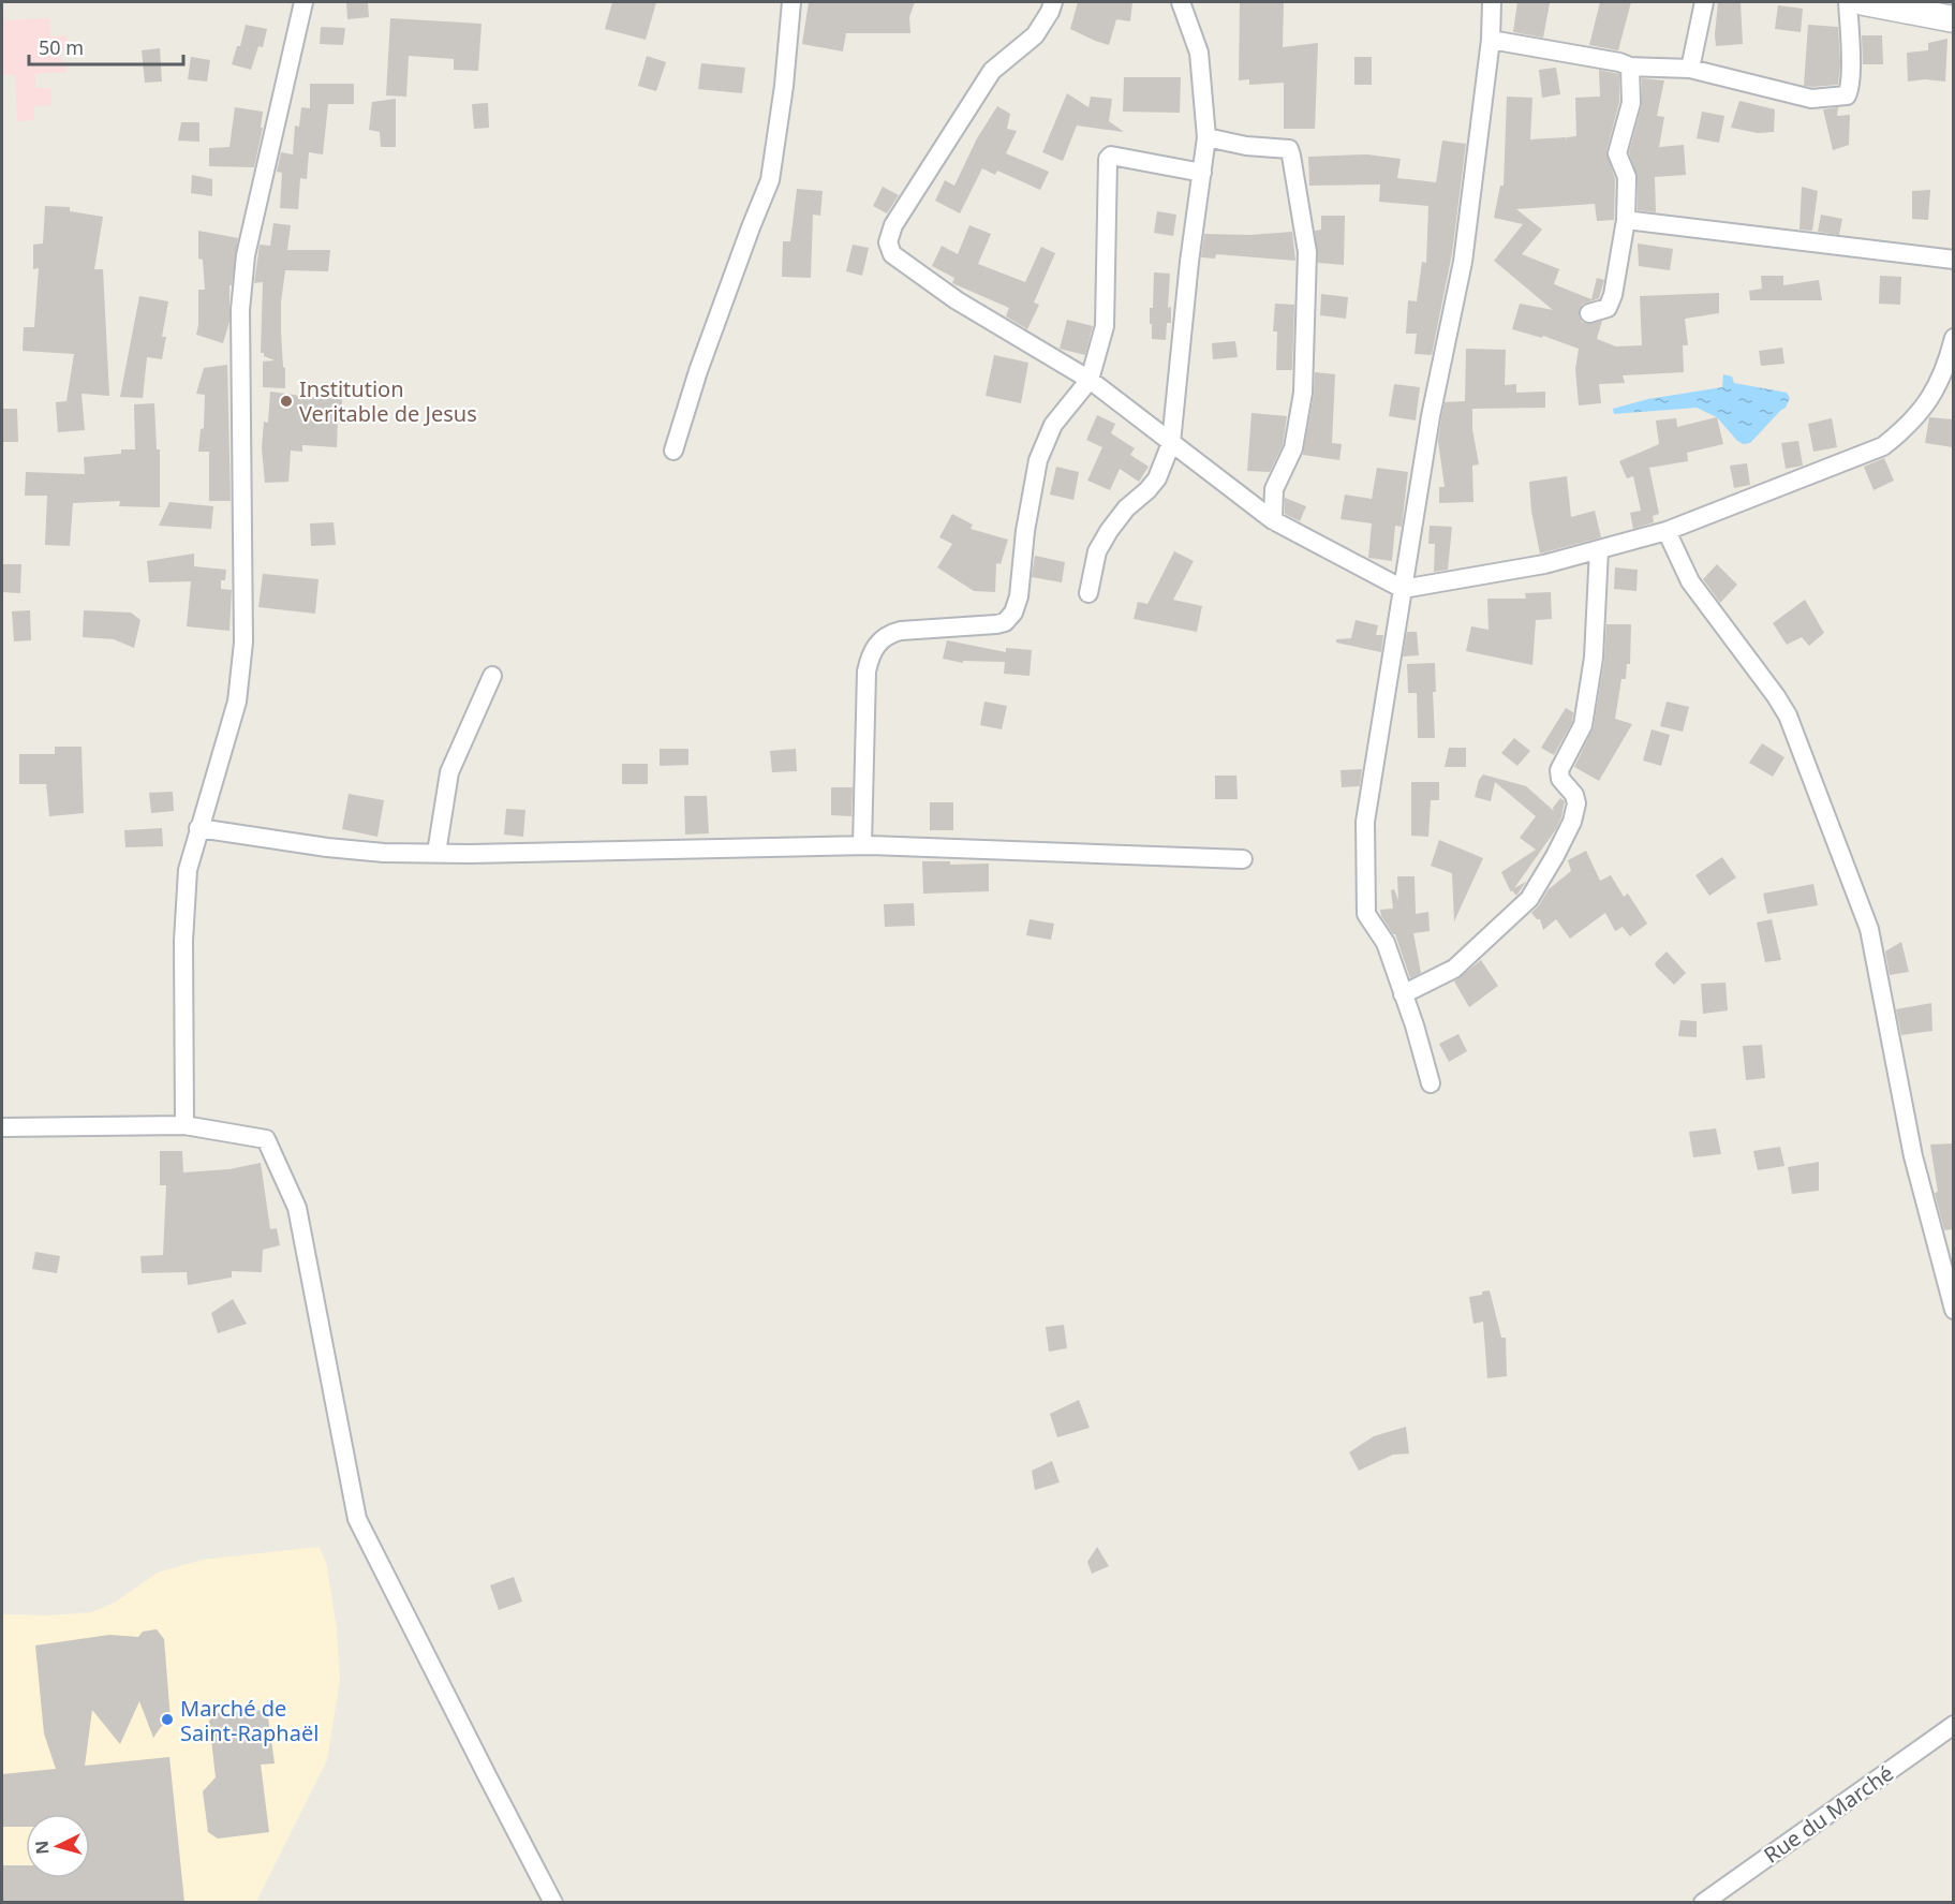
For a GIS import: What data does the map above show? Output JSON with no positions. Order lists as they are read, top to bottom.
{
  "streets": {
    "street": ["Rue du Marché"]
  },
  "places": ["Institution Veritable de Jesus", "Marché de Saint-Raphaël"],
  "scale_bar": "50 m",
  "north": "left"
}
